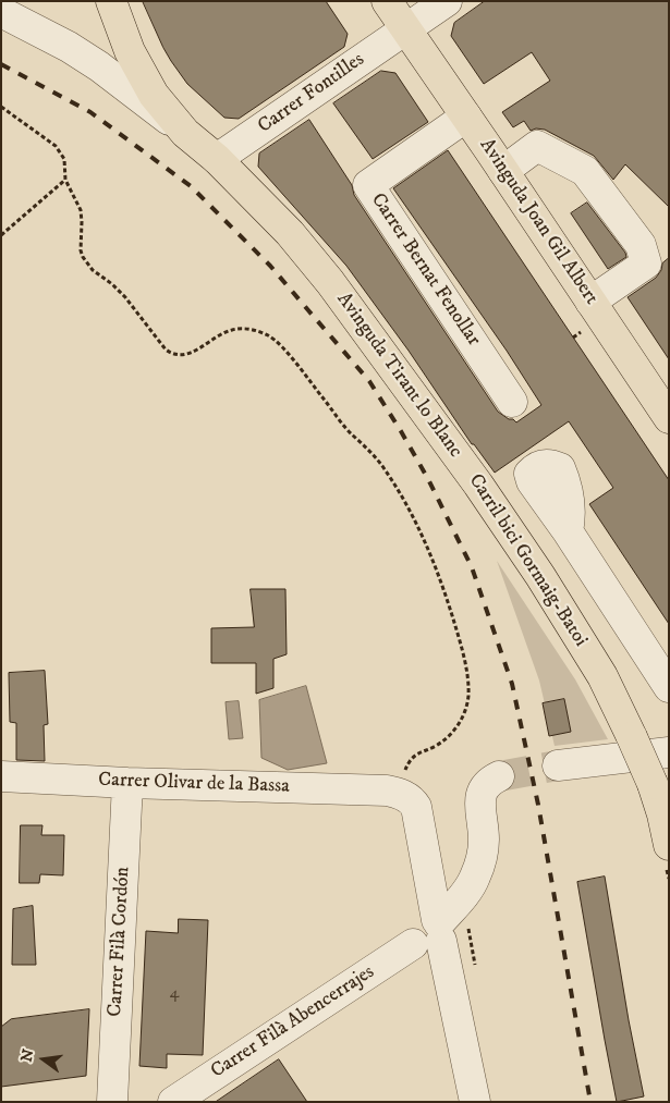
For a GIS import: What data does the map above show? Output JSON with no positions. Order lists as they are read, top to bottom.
{
  "streets": {
    "main road": ["Avinguda Joan Gil Albert", "Avinguda Tirant lo Blanc"],
    "street": [
      "Carrer Fontilles",
      "Carrer Bernat Fenollar",
      "Carrer Olivar de la Bassa",
      "Carrer Filà Cordón",
      "Carrer Filà Abencerrajes"
    ]
  },
  "crossings": [
    ["Carrer Fontilles", "Avinguda Joan Gil Albert"],
    ["Carrer Fontilles", "Avinguda Tirant lo Blanc"],
    ["Avinguda Joan Gil Albert", "Carrer Bernat Fenollar"],
    ["Carrer Olivar de la Bassa", "Carrer Filà Cordón"]
  ],
  "house_numbers": ["4"],
  "north": "left"
}
